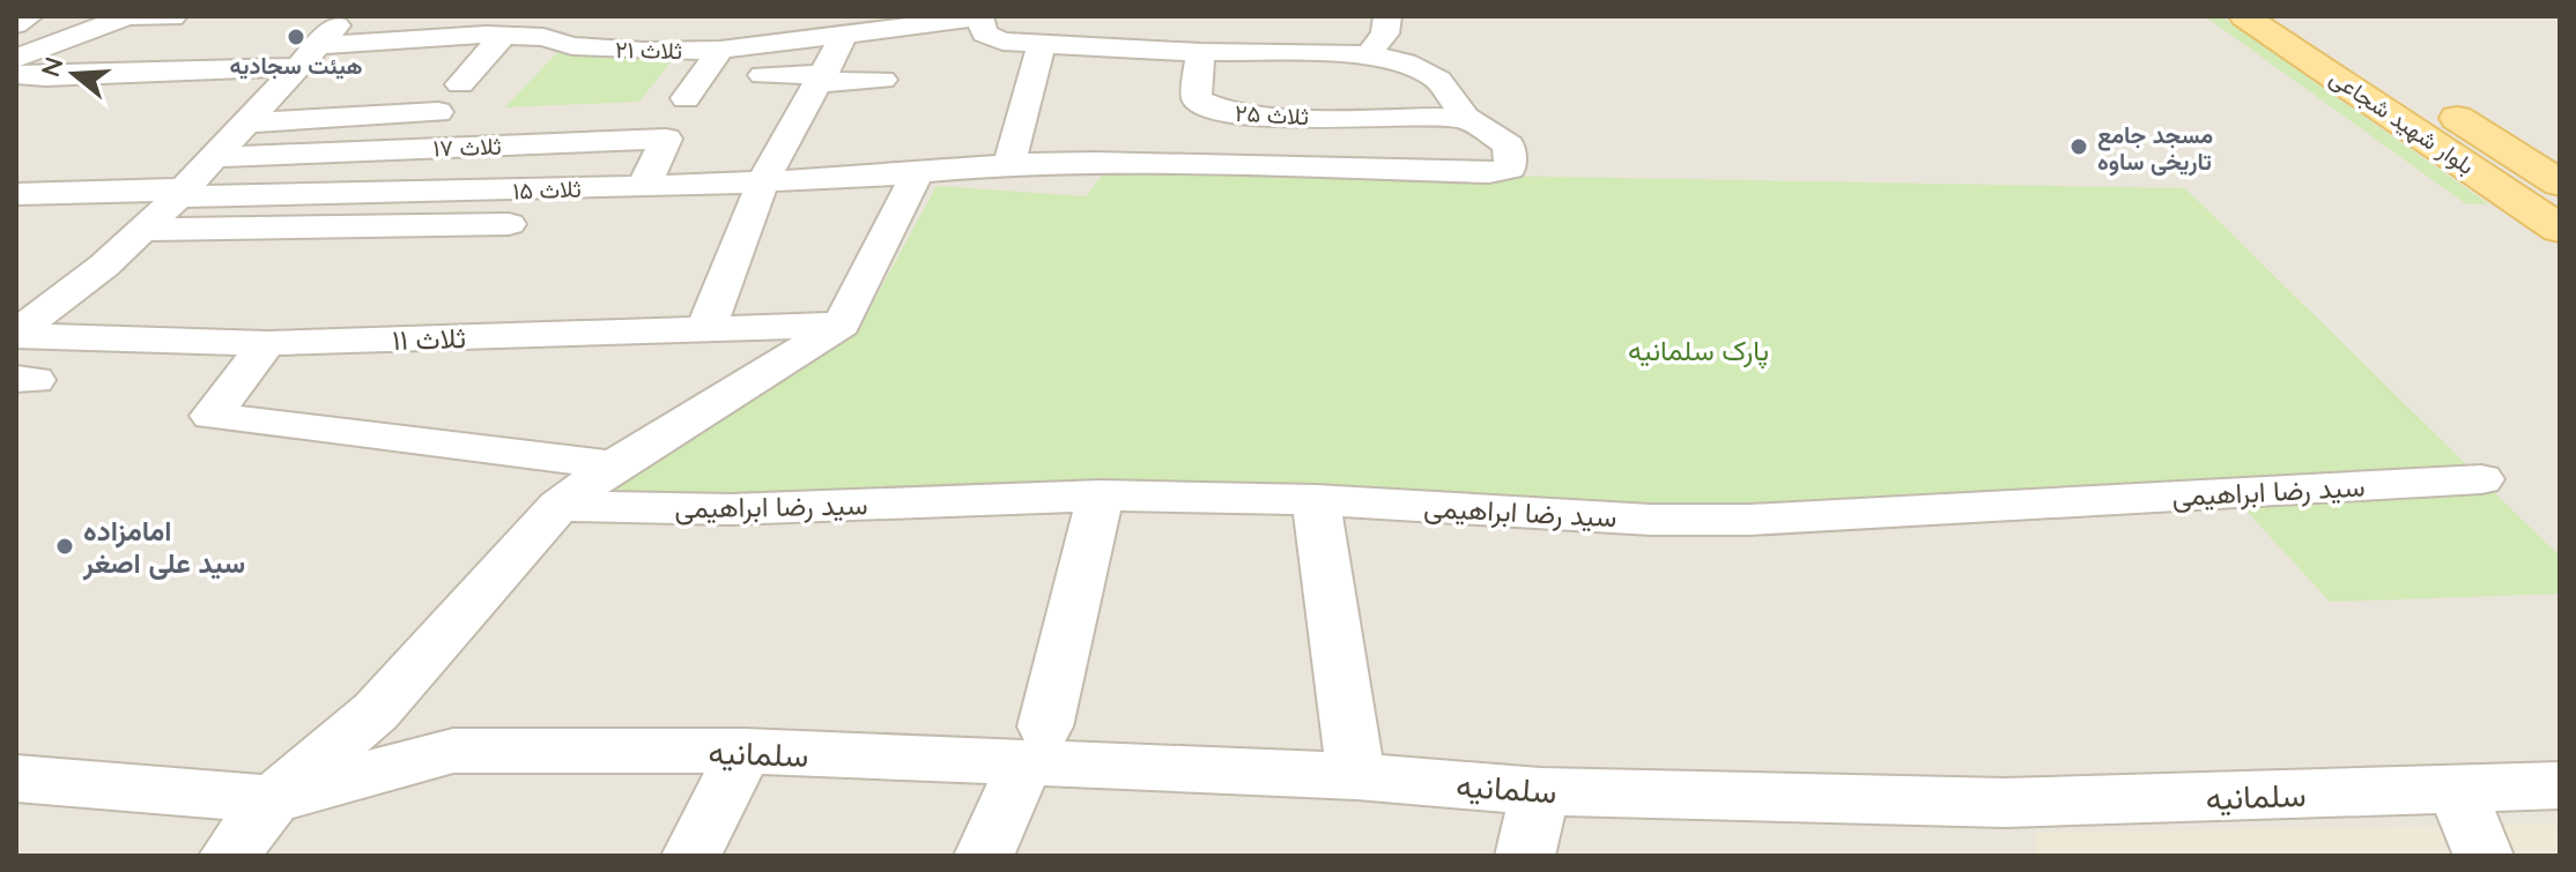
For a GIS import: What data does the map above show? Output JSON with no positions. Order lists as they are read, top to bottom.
{
  "streets": {
    "main road": ["بلوار شهید شجاعی"],
    "street": [
      "ثلاث ۲۱",
      "ثلاث ۲۵",
      "ثلاث ۱۷",
      "ثلاث ۱۵",
      "ثلاث ۱۱",
      "سید رضا ابراهیمی",
      "سلمانیه"
    ]
  },
  "crossings": [
    ["ثلاث ۲۵", "ثلاث ۱۵"],
    ["ثلاث ۱۷", "ثلاث ۱۵"]
  ],
  "parks": ["پارک سلمانیه"],
  "places": ["هیئت سجادیه", "مسجد جامع تاریخی ساوه", "امامزاده سید علی اصغر"],
  "north": "left"
}
